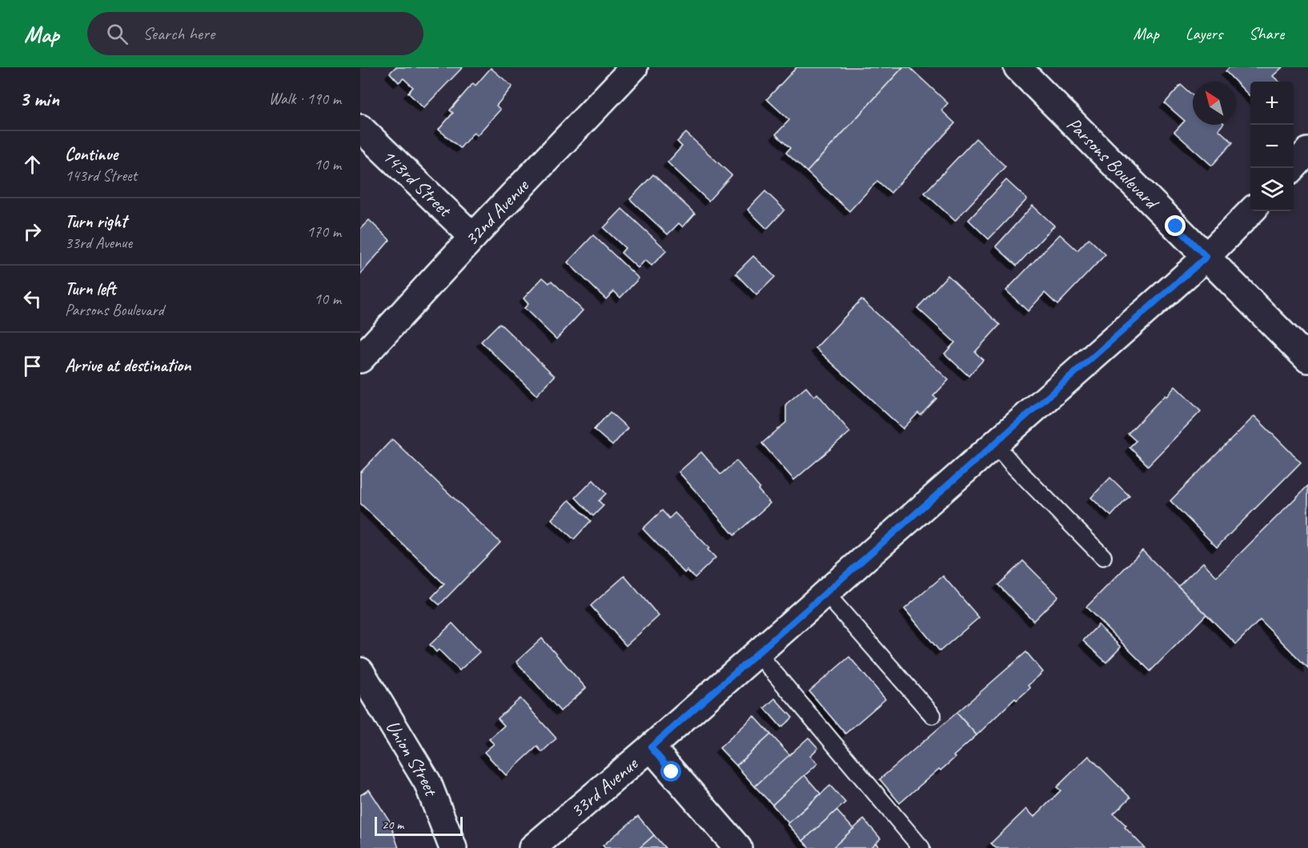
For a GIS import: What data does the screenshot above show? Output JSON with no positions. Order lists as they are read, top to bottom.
{
  "streets": {
    "street": [
      "Parsons Boulevard",
      "143rd Street",
      "32nd Avenue",
      "Union Street",
      "33rd Avenue"
    ]
  },
  "crossings": [
    ["Parsons Boulevard", "33rd Avenue"],
    ["143rd Street", "32nd Avenue"]
  ],
  "scale_bar": "20 m",
  "north": "top left",
  "page": {
    "header": "Map",
    "search": "Search here",
    "nav": ["Map", "Layers", "Share"],
    "heading": ["3 min", "Walk · 190 m"],
    "map_buttons": ["+", "−"],
    "list": [
      ["Continue", "143rd Street", "10 m"],
      ["Turn right", "33rd Avenue", "170 m"],
      ["Turn left", "Parsons Boulevard", "10 m"],
      "Arrive at destination"
    ],
    "scale": "20 m"
  }
}
